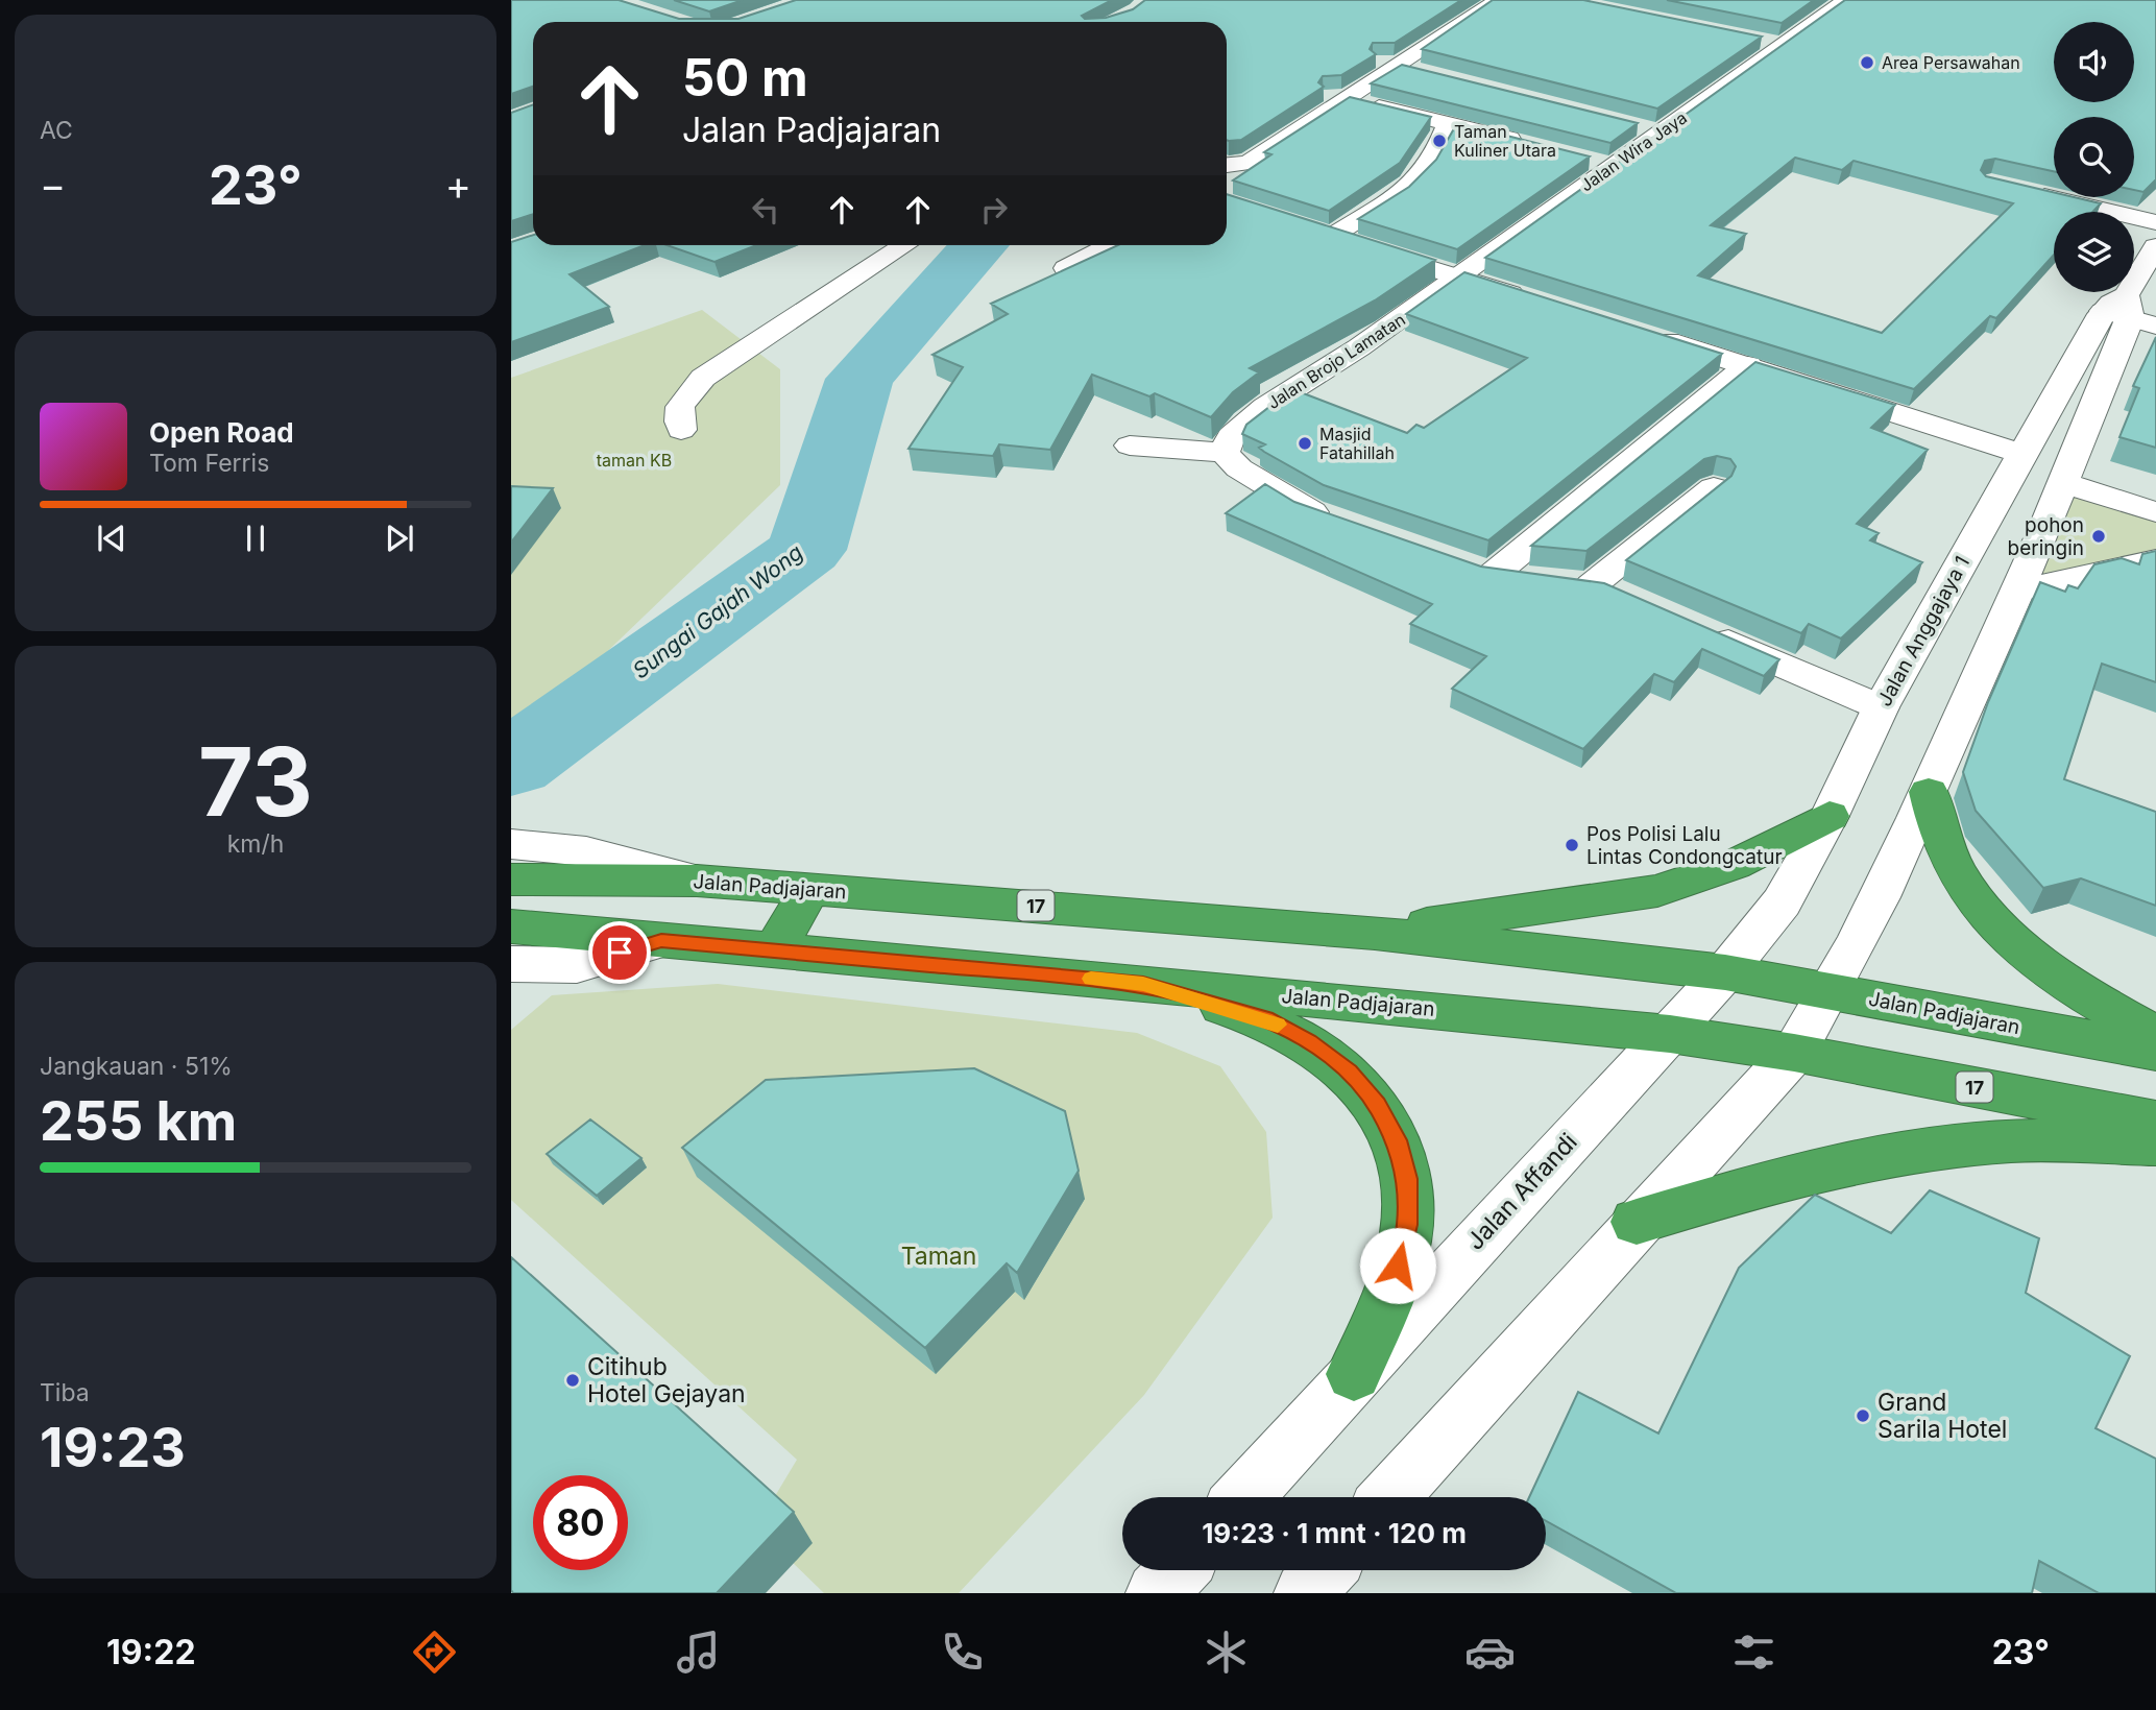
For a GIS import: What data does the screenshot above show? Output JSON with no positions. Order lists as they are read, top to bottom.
{
  "streets": {
    "highway": ["Jalan Padjajaran", "17"],
    "street": [
      "Jalan Wira Jaya",
      "Jalan Brojo Lamatan",
      "Jalan Anggajaya 1",
      "Jalan Affandi"
    ]
  },
  "crossings": [
    ["Jalan Wira Jaya", "Jalan Brojo Lamatan"],
    ["Jalan Anggajaya 1", "Jalan Padjajaran"],
    ["Jalan Anggajaya 1", "Jalan Affandi"],
    ["Jalan Padjajaran", "Jalan Affandi"]
  ],
  "water": ["Sungai Gajah Wong"],
  "parks": ["taman KB", "Taman"],
  "places": [
    "Area Persawahan",
    "Taman Kuliner Utara",
    "Masjid Fatahillah",
    "pohon beringin",
    "Pos Polisi Lalu Lintas Condongcatur",
    "Citihub Hotel Gejayan",
    "Grand Sarila Hotel"
  ],
  "page": {
    "tile": [
      "AC",
      ["73", "km/h"],
      ["Jangkauan · 51%", "255 km"],
      ["Tiba", "19:23"]
    ],
    "turn": ["50 m", "Jalan Padjajaran"],
    "heat": ["−", "23°", "+"],
    "song": ["Open Road", "Tom Ferris"],
    "limit": "80",
    "trip": "19:23 · 1 mnt · 120 m",
    "tabs": ["19:22", "23°"]
  }
}
